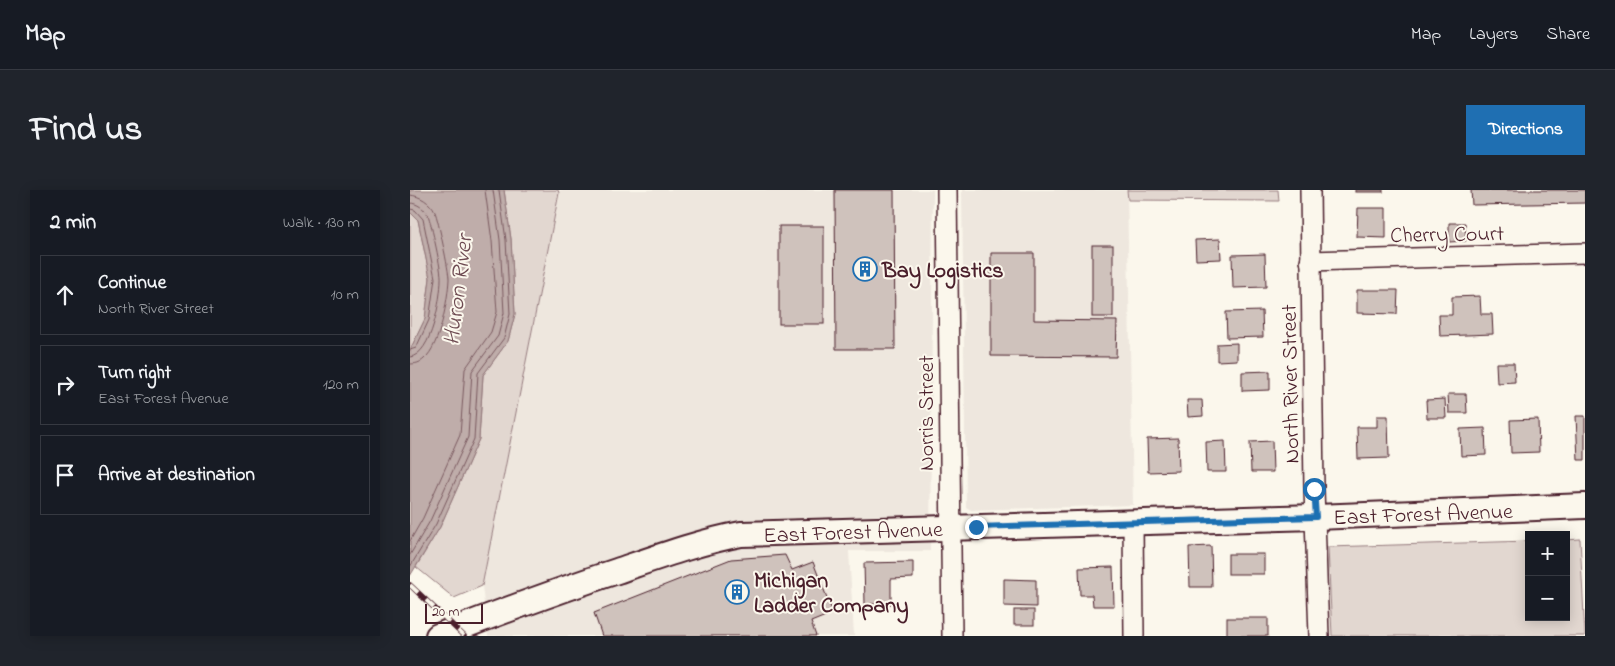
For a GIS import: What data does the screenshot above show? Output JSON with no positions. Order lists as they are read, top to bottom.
{
  "streets": {
    "main road": ["East Forest Avenue"],
    "street": ["Cherry Court", "North River Street", "Norris Street"]
  },
  "crossings": [
    ["Cherry Court", "North River Street"],
    ["North River Street", "East Forest Avenue"],
    ["Norris Street", "East Forest Avenue"]
  ],
  "water": ["Huron River"],
  "places": {
    "building": ["Bay Logistics", "Michigan Ladder Company"]
  },
  "scale_bar": "20 m",
  "page": {
    "header": "Map",
    "nav": ["Map", "Layers", "Share"],
    "title": "Find us",
    "buttons": "Directions",
    "heading": ["2 min", "Walk · 130 m"],
    "list": [
      ["Continue", "North River Street", "10 m"],
      ["Turn right", "East Forest Avenue", "120 m"],
      "Arrive at destination"
    ],
    "map_buttons": ["+", "−"],
    "scale": "20 m"
  }
}
